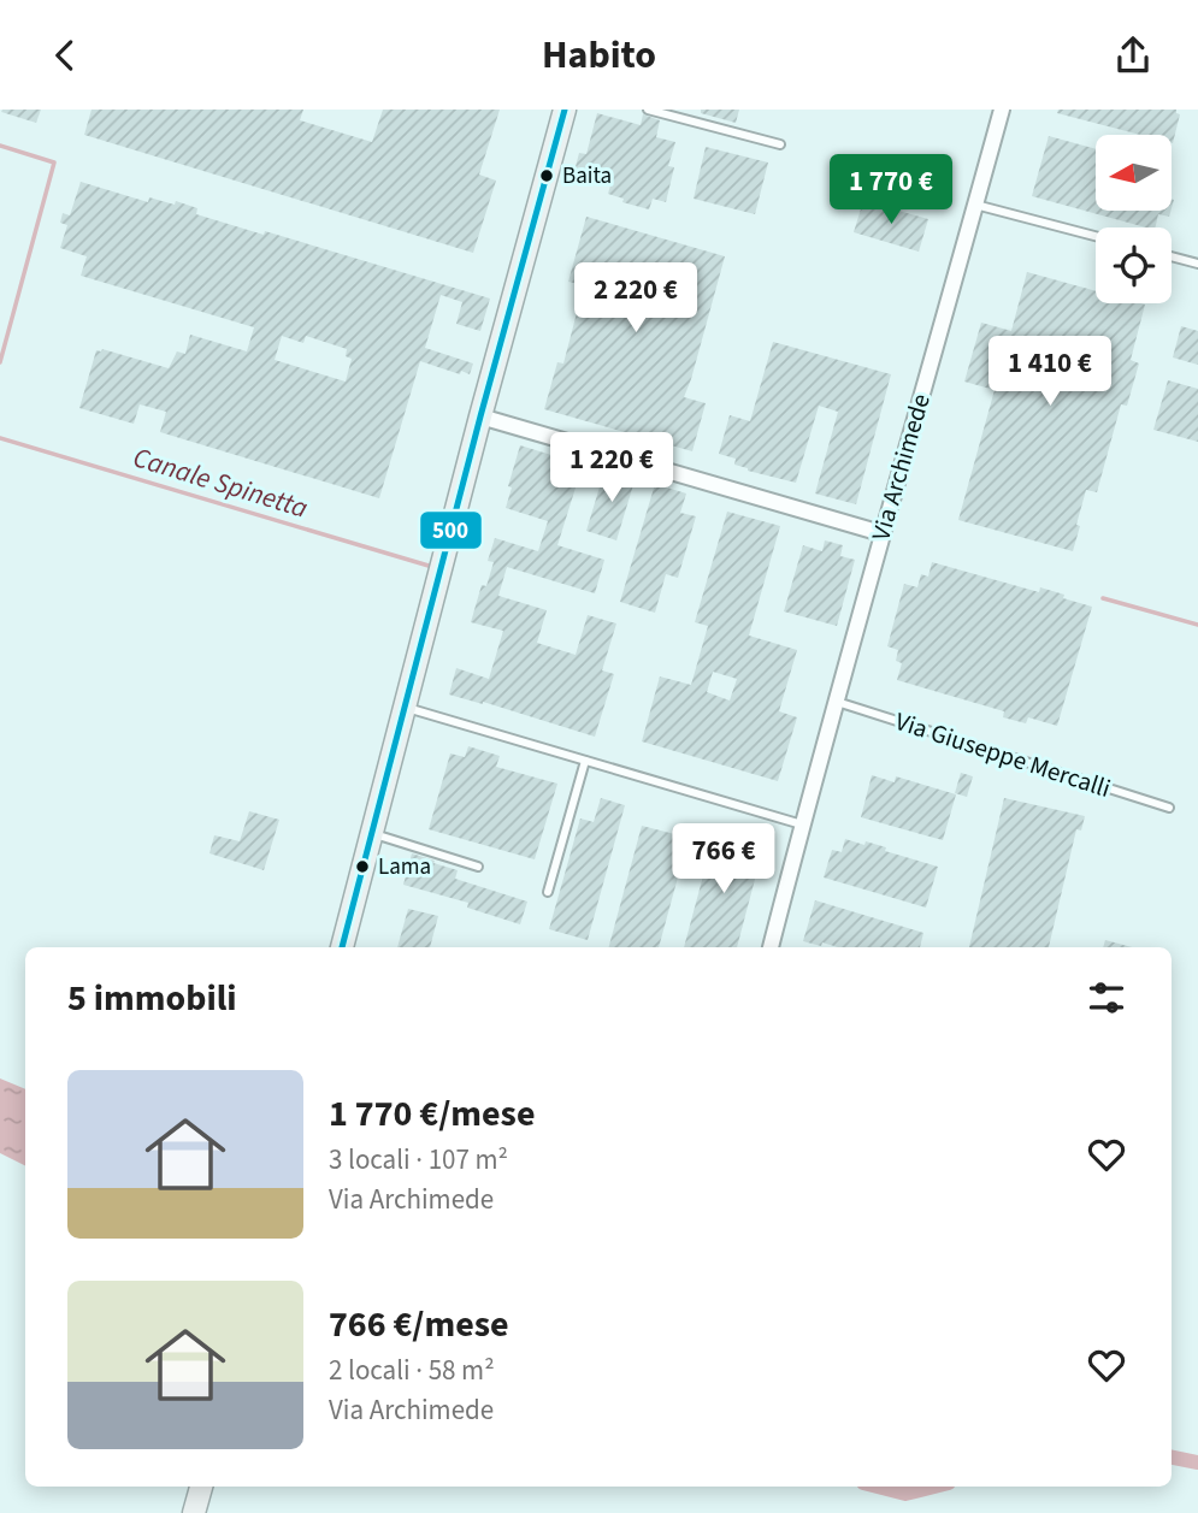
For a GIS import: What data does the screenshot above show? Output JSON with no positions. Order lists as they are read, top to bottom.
{
  "streets": {
    "street": ["Via Archimede"],
    "lane": ["Via Giuseppe Mercalli"]
  },
  "crossings": [
    ["Via Archimede", "Via Giuseppe Mercalli"]
  ],
  "water": ["Canale Spinetta"],
  "places": ["Baita", "Lama"],
  "lines": ["transit line 500"],
  "north": "left",
  "page": {
    "header": "Habito",
    "price": [
      "1 770 €",
      "2 220 €",
      "1 410 €",
      "1 220 €",
      "766 €"
    ],
    "heading": "5 immobili",
    "list": [
      {
        "name": "1 770 €/mese",
        "note": "3 locali · 107 m² · Via Archimede"
      },
      {
        "name": "766 €/mese",
        "note": "2 locali · 58 m² · Via Archimede"
      }
    ]
  }
}
